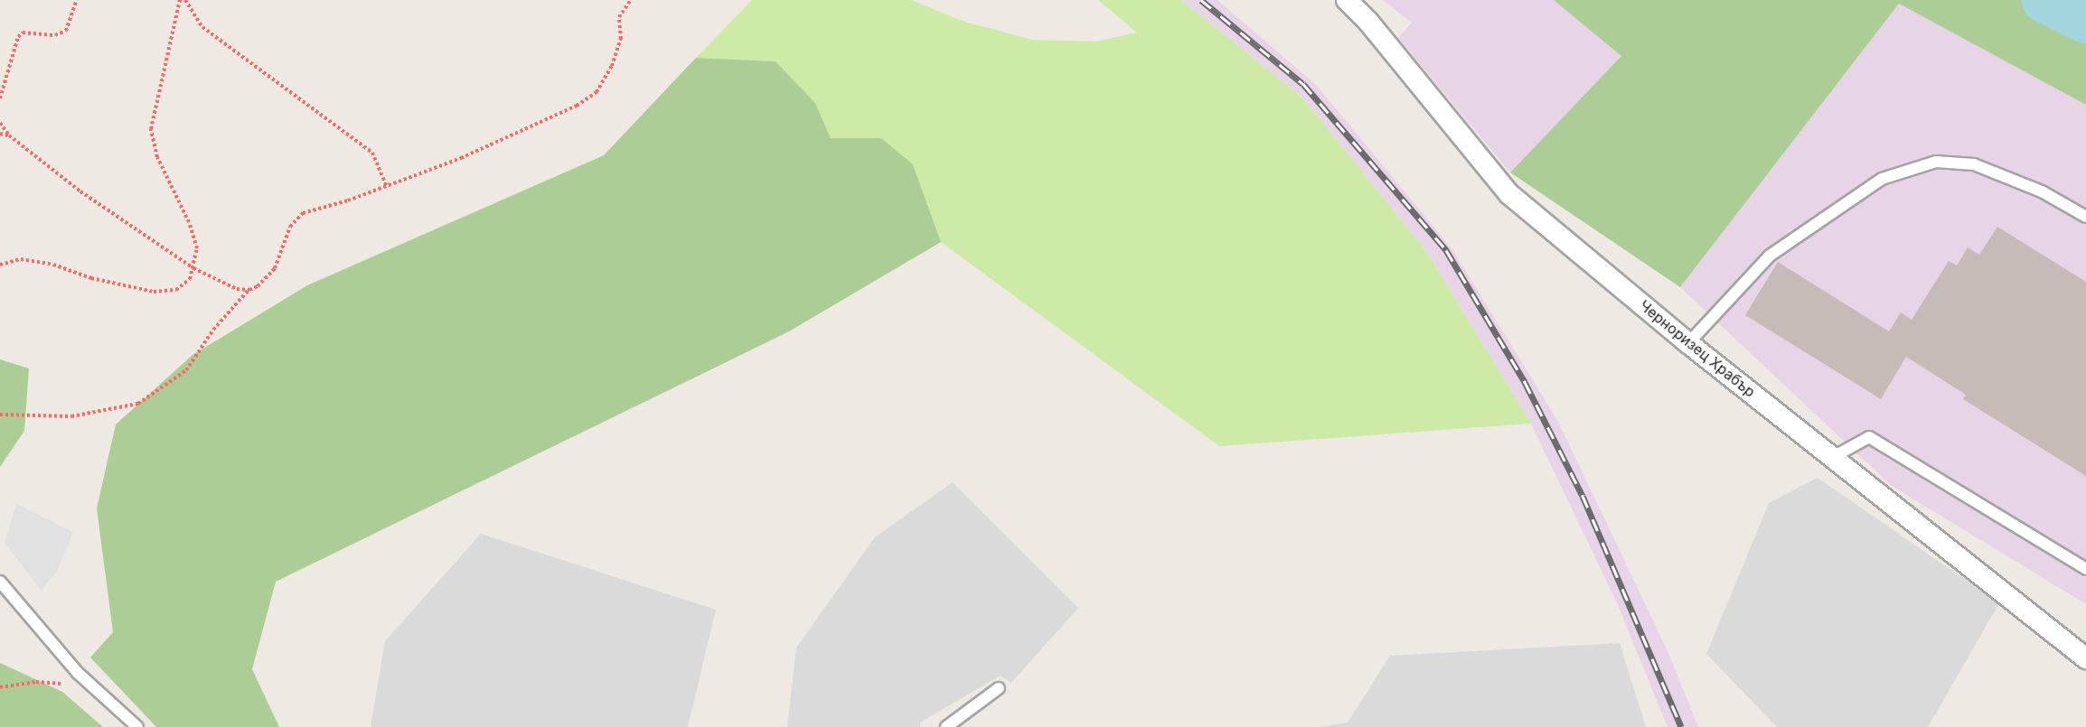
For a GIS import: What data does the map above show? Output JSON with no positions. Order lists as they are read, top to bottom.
{
  "streets": {
    "street": ["Черноризец Храбър"]
  }
}
